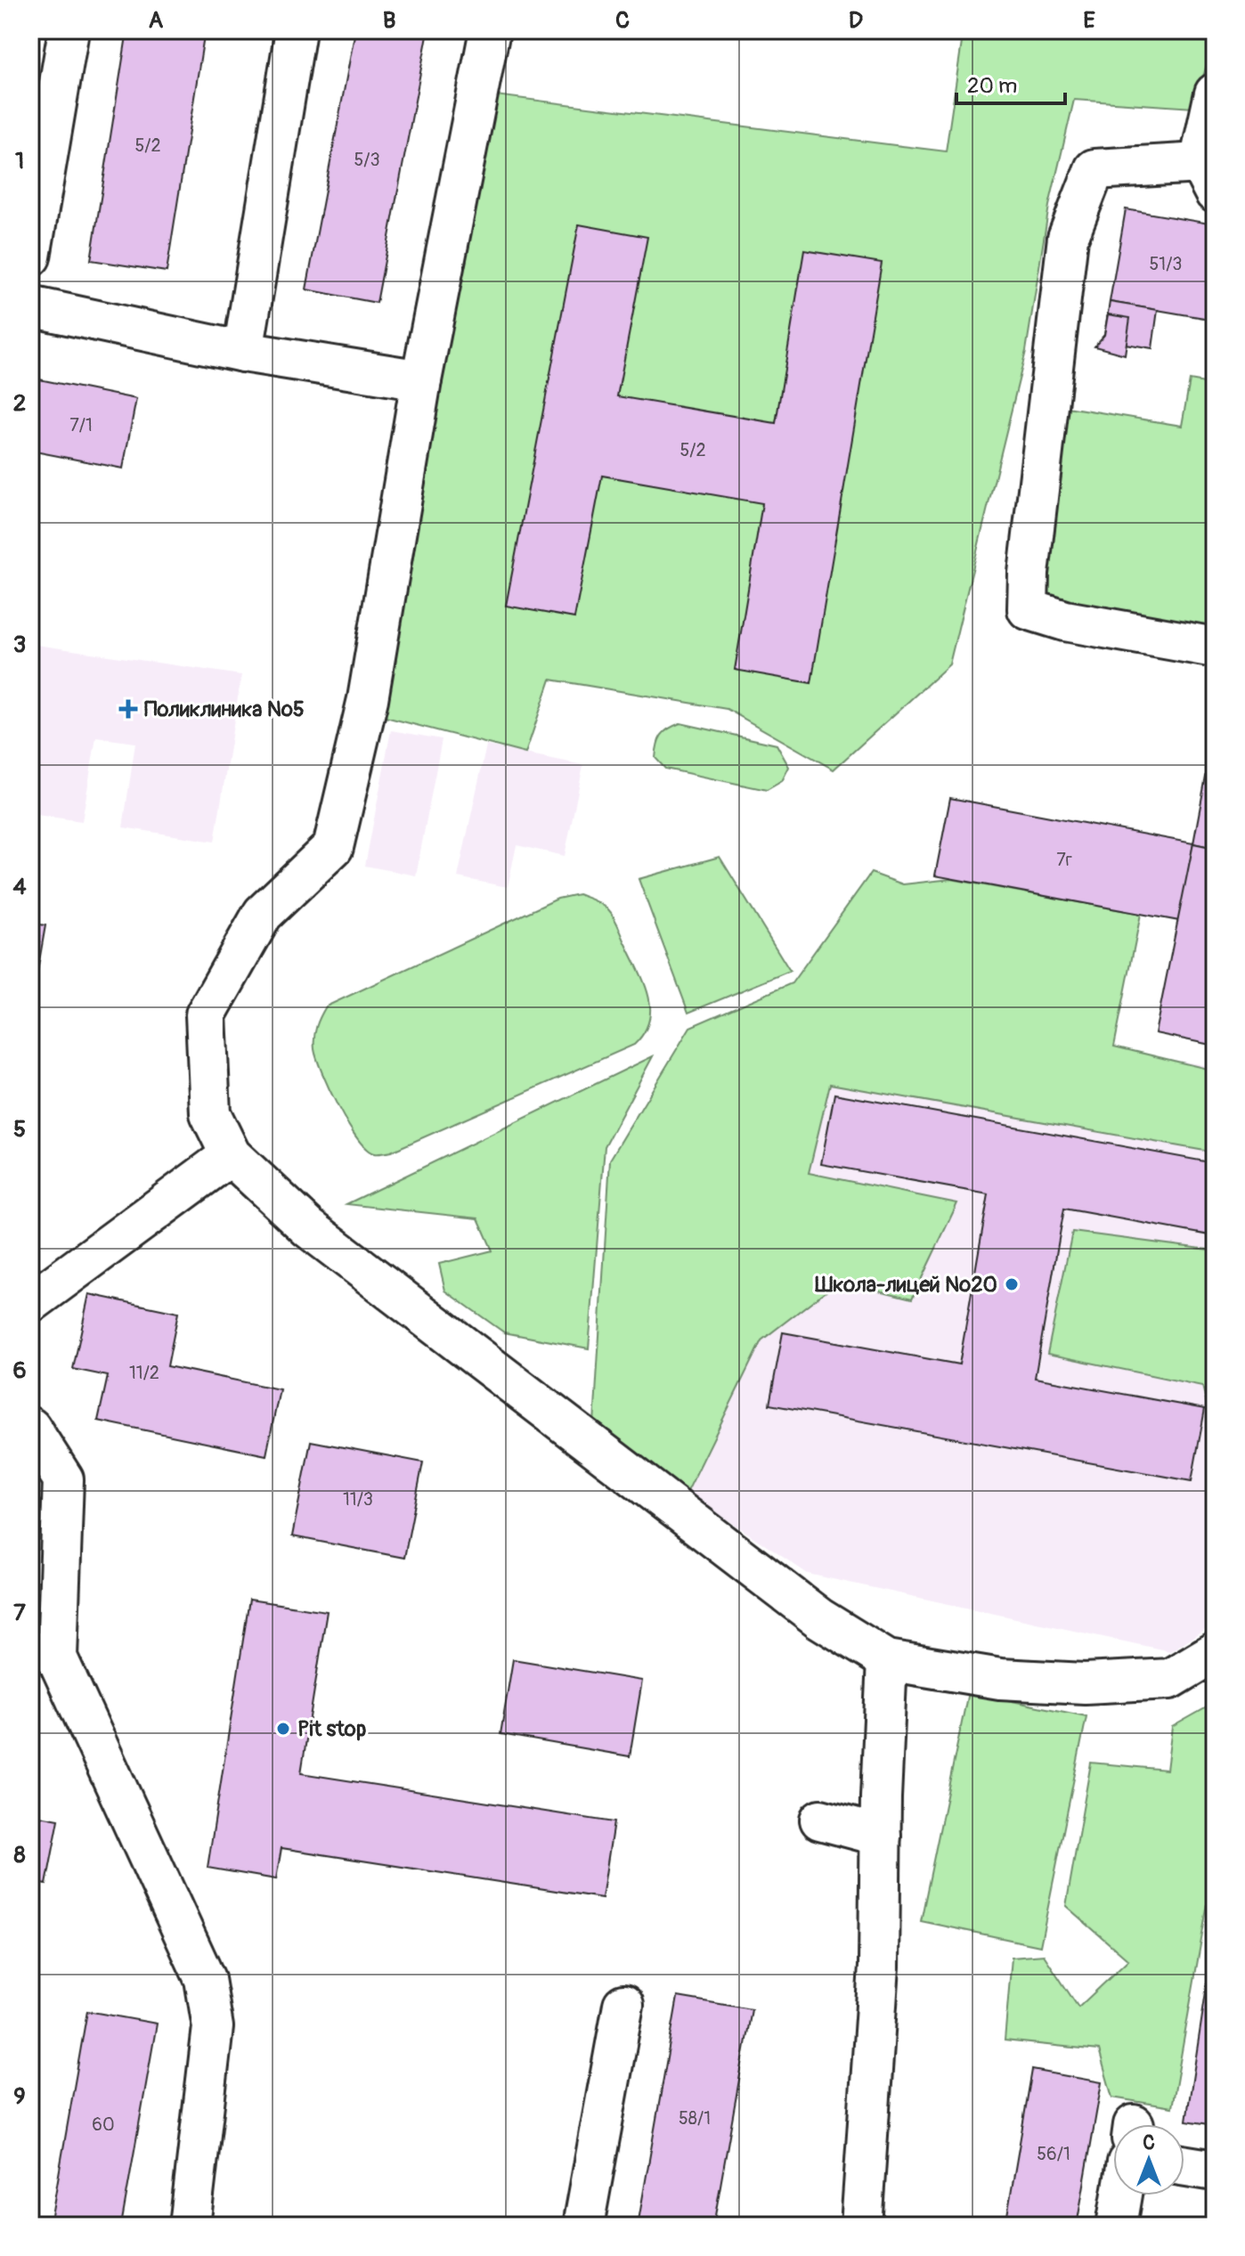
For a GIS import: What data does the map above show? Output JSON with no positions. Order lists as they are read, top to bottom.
{
  "places": {
    "health": ["Поликлиника №5"],
    "other": ["Школа-лицей №20", "Pit stop"]
  },
  "house_numbers": [
    "5/2",
    "5/3",
    "51/3",
    "7/1",
    "5/2",
    "7г",
    "11/2",
    "11/3",
    "58/1",
    "60",
    "56/1"
  ],
  "scale_bar": "20 m",
  "north": "top",
  "grid": {
    "columns": [
      "A",
      "B",
      "C",
      "D",
      "E"
    ],
    "rows": [
      "1",
      "2",
      "3",
      "4",
      "5",
      "6",
      "7",
      "8",
      "9"
    ]
  }
}
